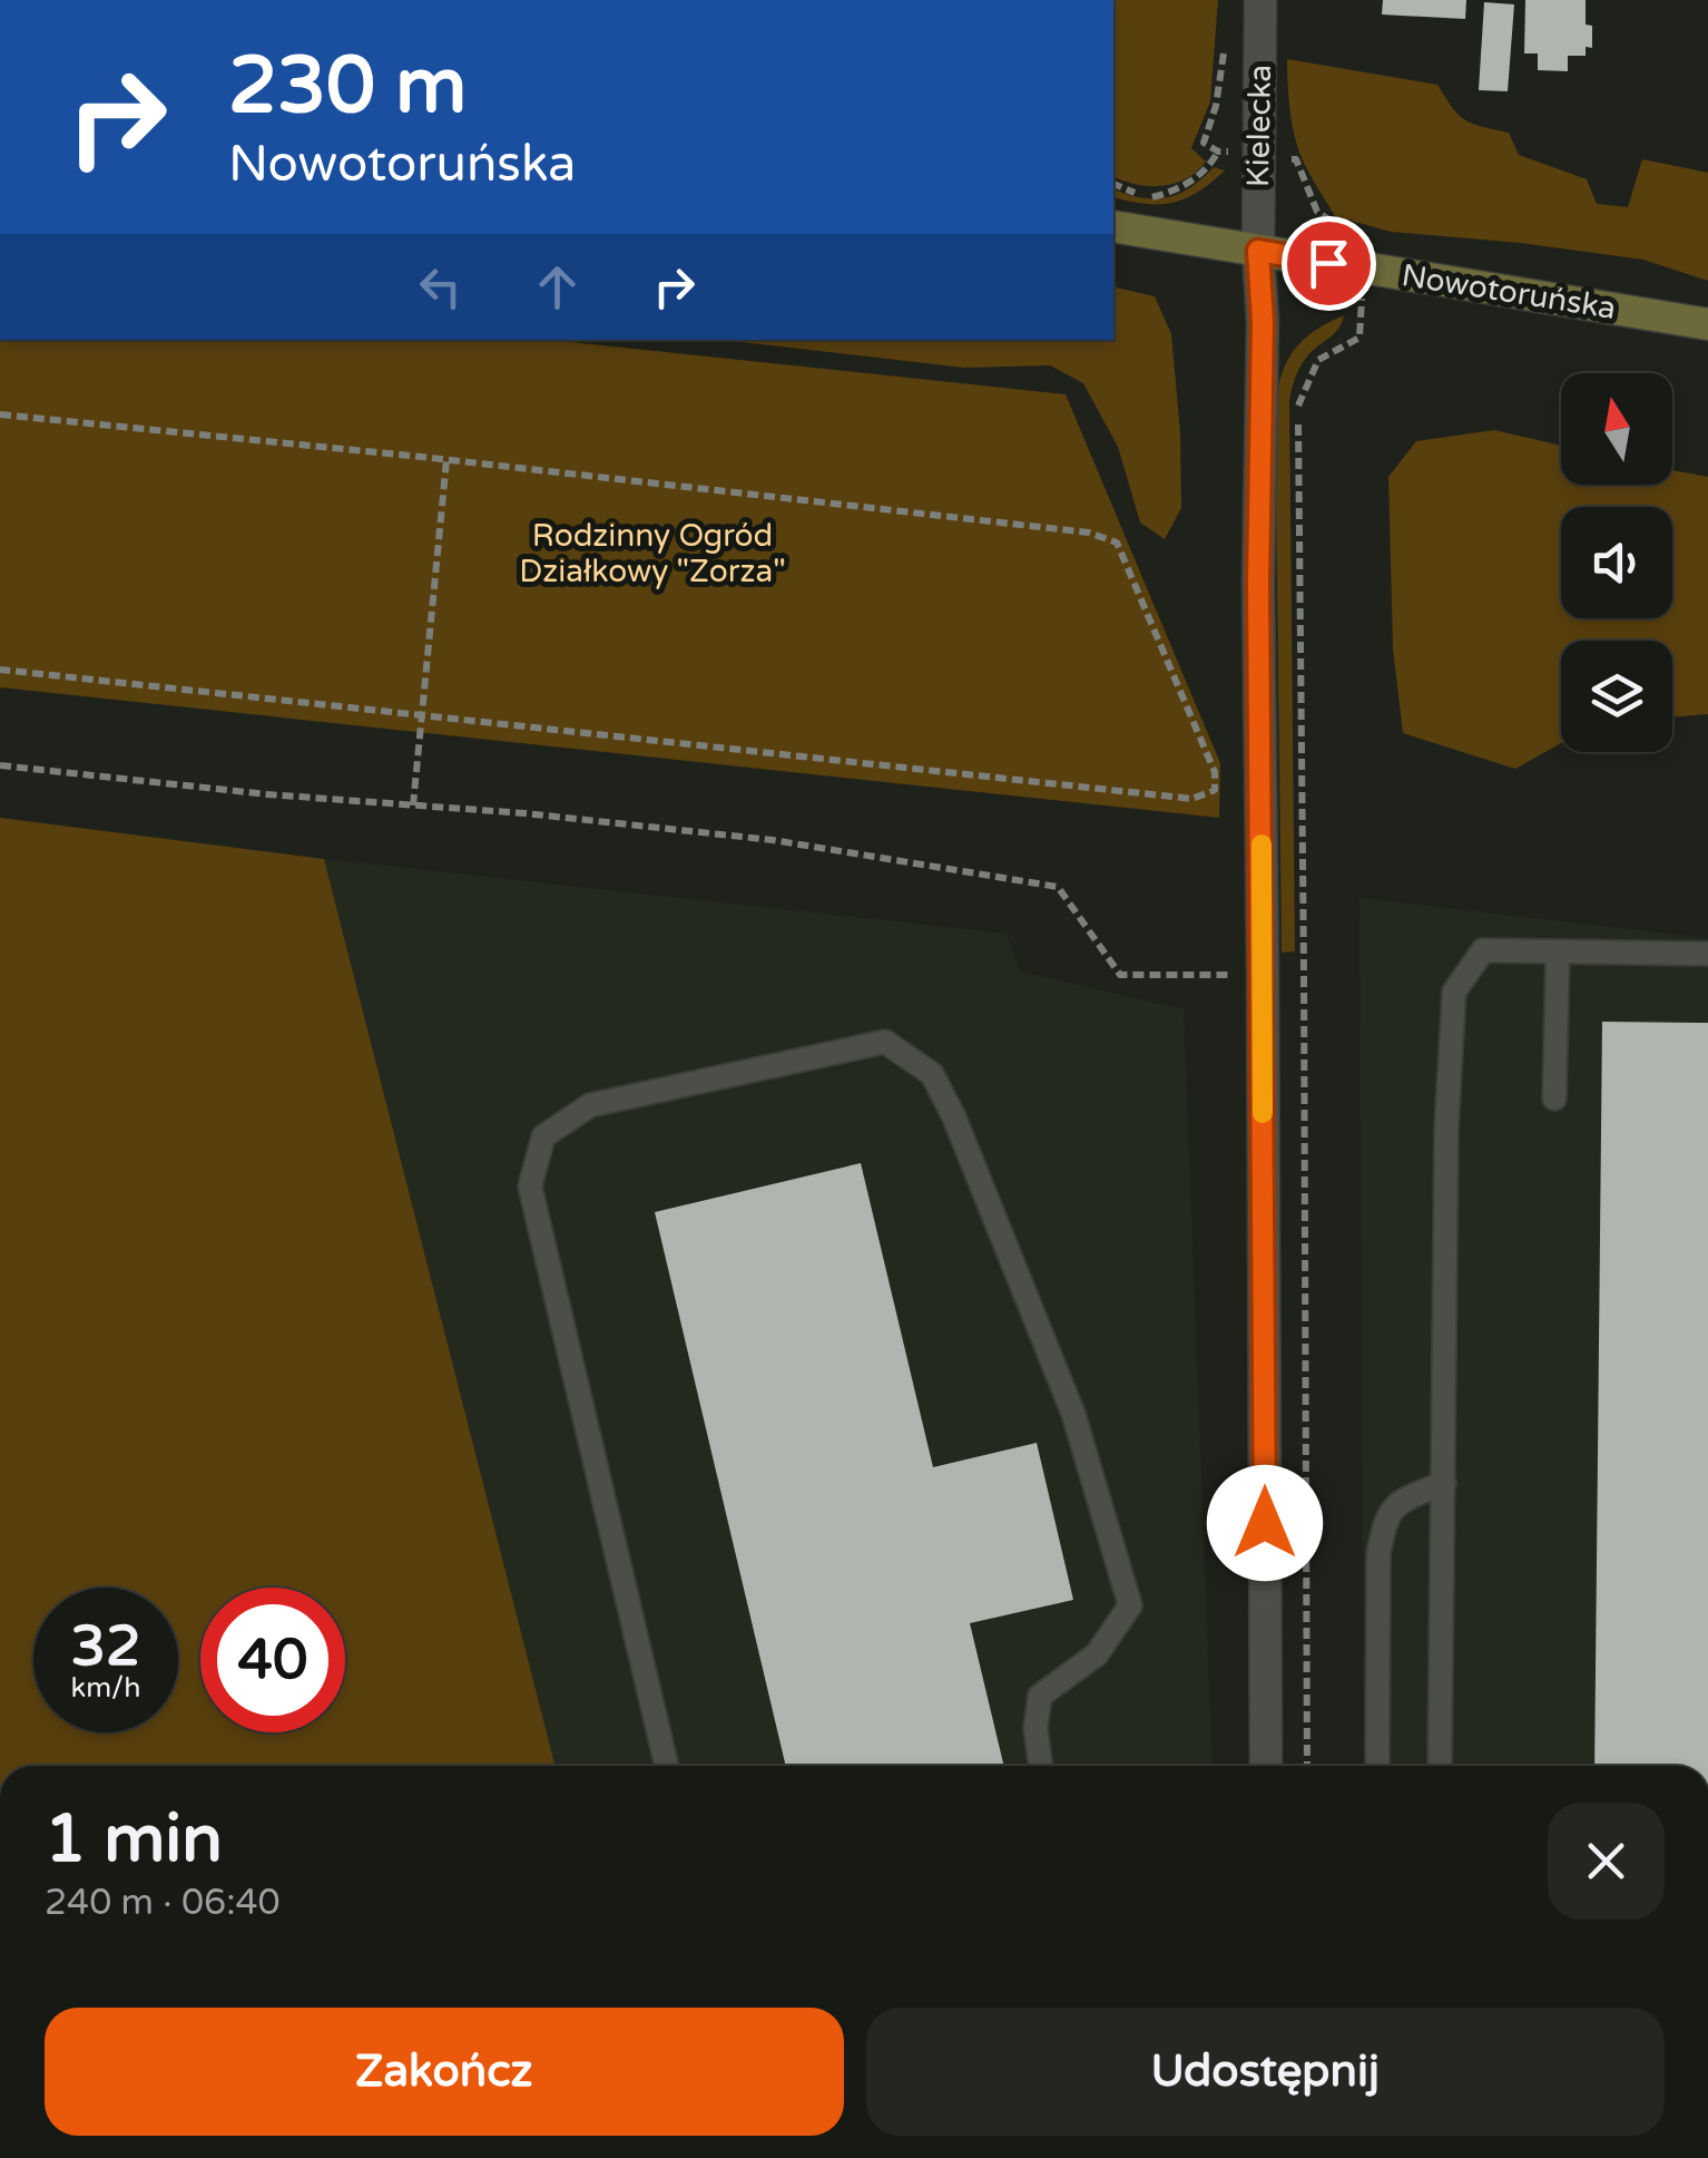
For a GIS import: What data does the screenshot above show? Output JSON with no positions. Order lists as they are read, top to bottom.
{
  "streets": {
    "main road": ["Nowotoruńska"],
    "street": ["Kielecka"]
  },
  "crossings": [
    ["Kielecka", "Nowotoruńska"]
  ],
  "parks": ["Rodzinny Ogród Działkowy \"Zorza\""],
  "north": "top",
  "page": {
    "turn": ["230 m", "Nowotoruńska"],
    "speed": "32 km/h",
    "limit": "40",
    "heading": ["1 min", "240 m · 06:40"],
    "buttons": ["Zakończ", "Udostępnij"]
  }
}
